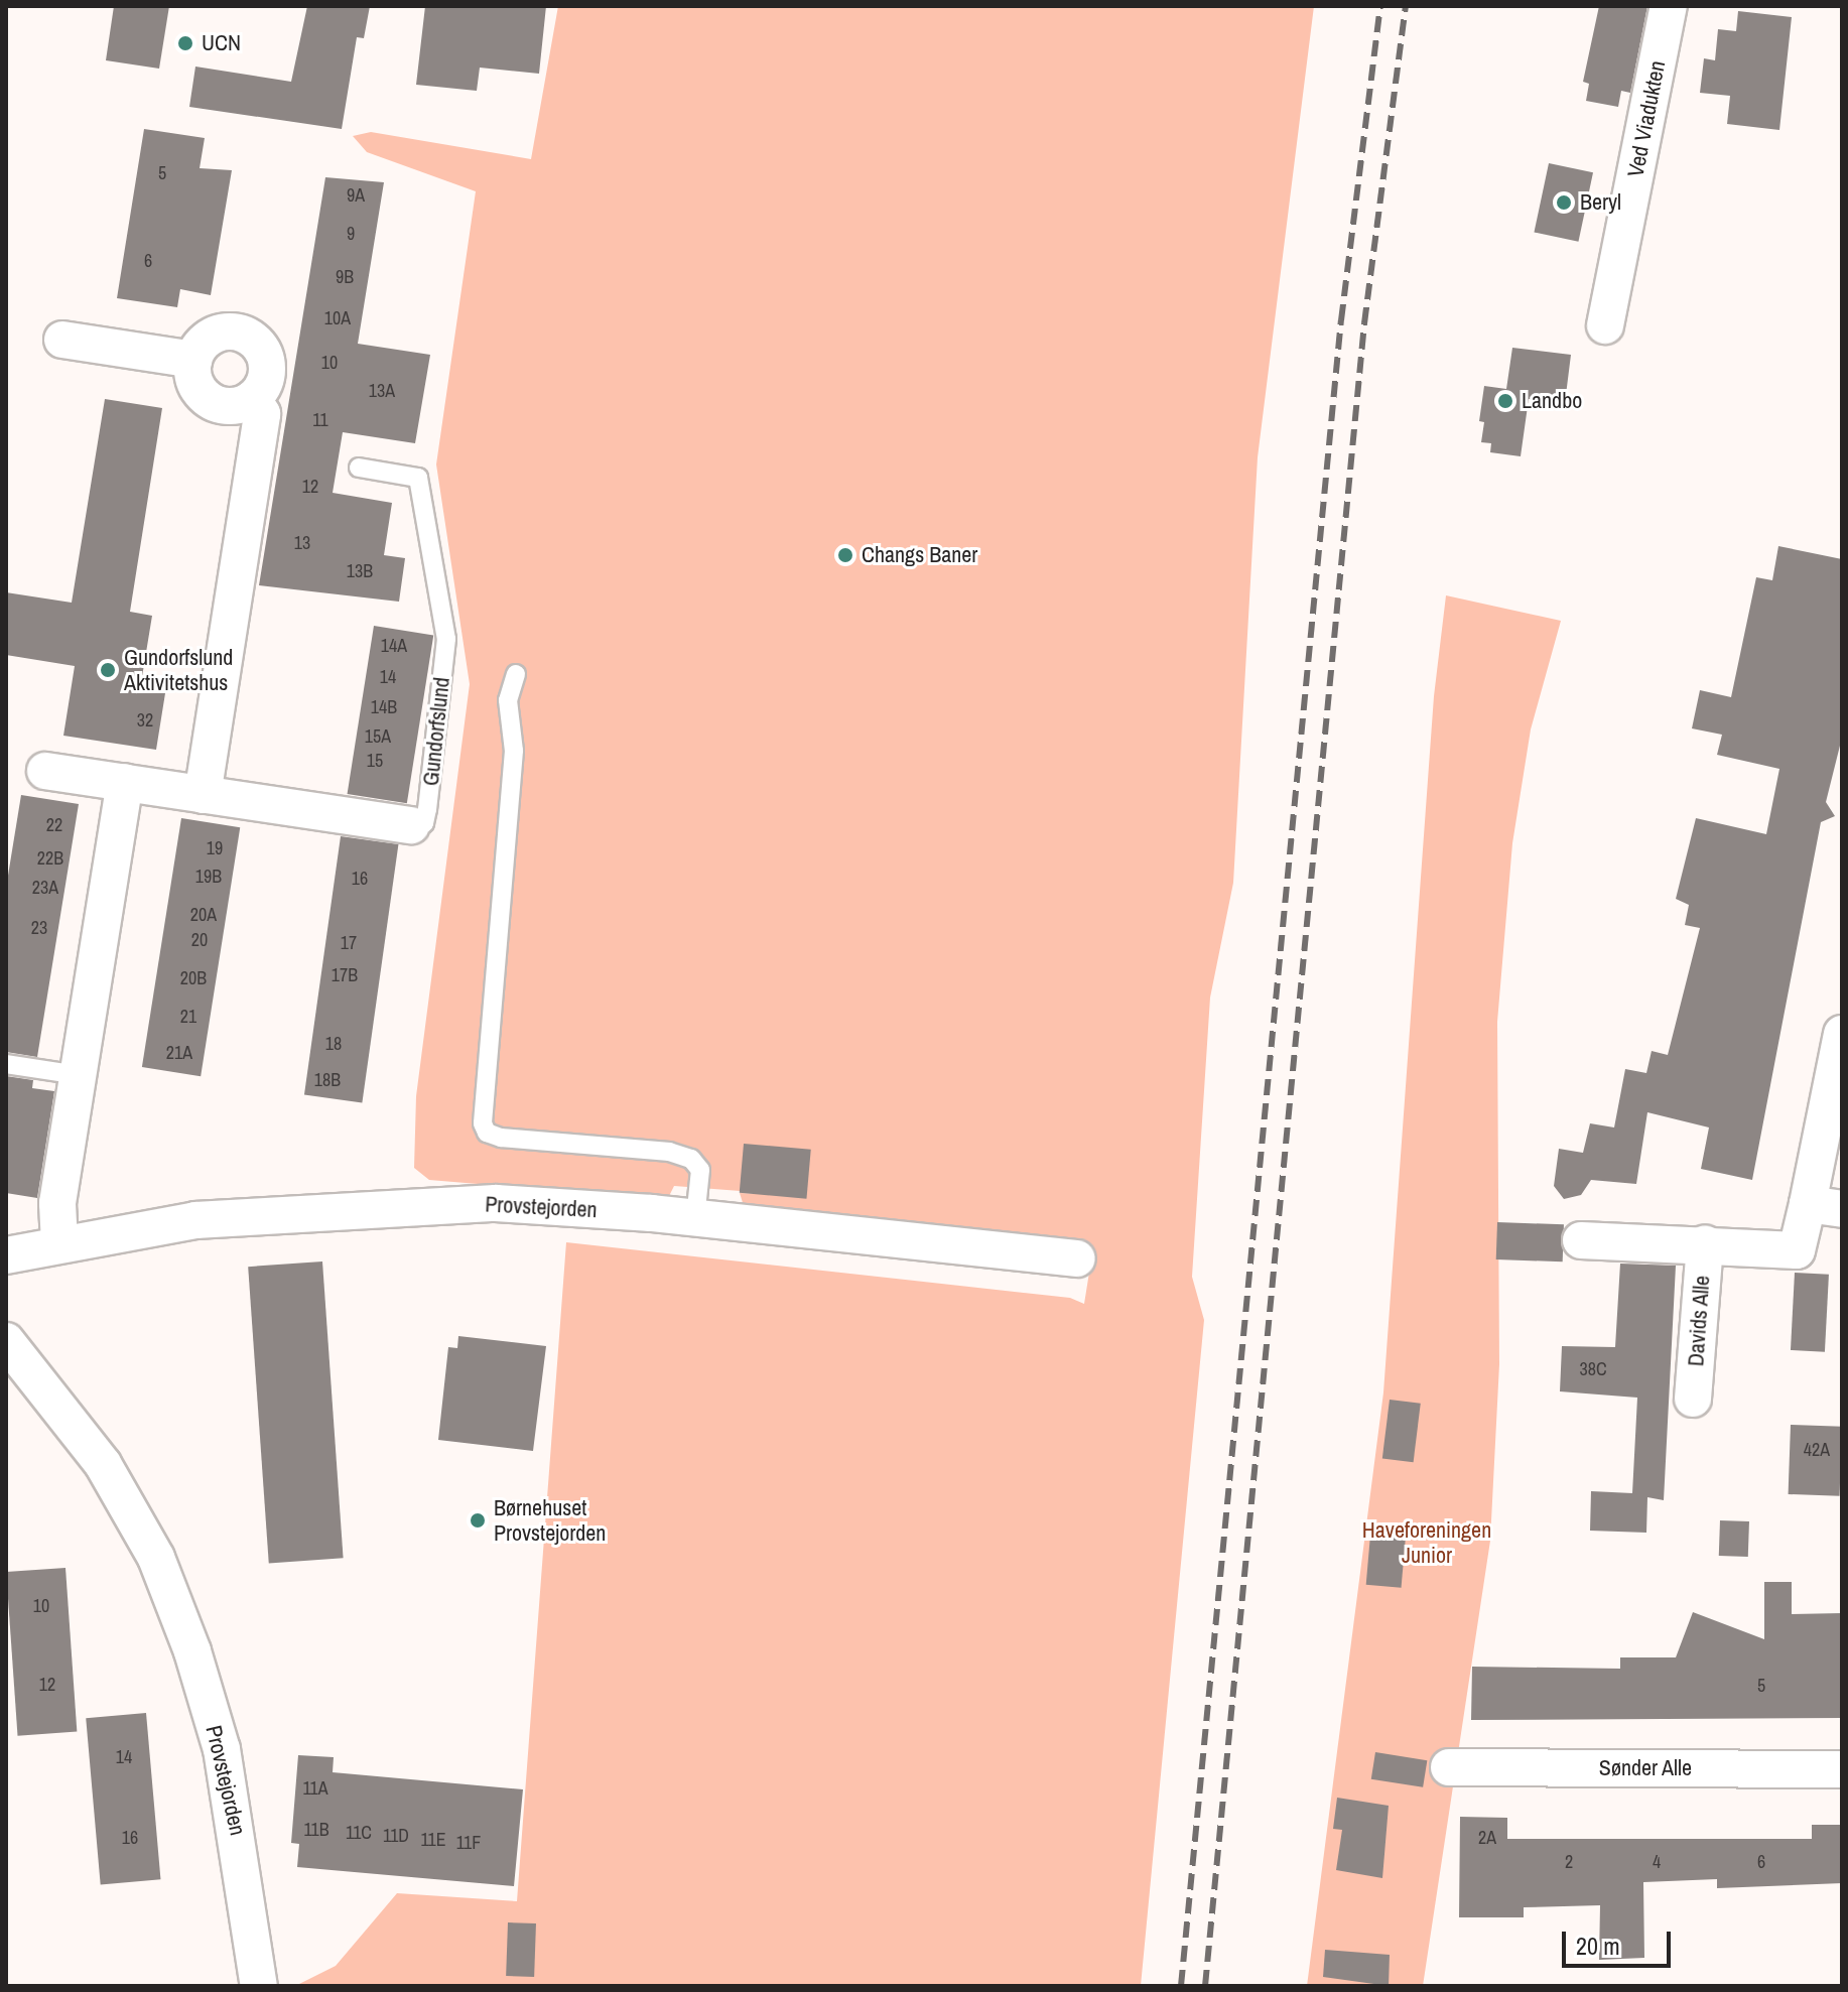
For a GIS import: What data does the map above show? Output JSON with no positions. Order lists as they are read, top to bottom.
{
  "streets": {
    "street": [
      "Ved Viadukten",
      "Gundorfslund",
      "Provstejorden",
      "Davids Alle",
      "Sønder Alle"
    ]
  },
  "parks": ["Haveforeningen Junior"],
  "places": [
    "UCN",
    "Beryl",
    "Landbo",
    "Changs Baner",
    "Gundorfslund Aktivitetshus",
    "Børnehuset Provstejorden"
  ],
  "house_numbers": [
    "5",
    "9A",
    "9",
    "6",
    "9B",
    "10A",
    "10",
    "13A",
    "11",
    "12",
    "13",
    "13B",
    "14A",
    "14",
    "14B",
    "32",
    "15A",
    "15",
    "22",
    "19",
    "22B",
    "19B",
    "16",
    "23A",
    "20A",
    "23",
    "20",
    "17",
    "17B",
    "20B",
    "21",
    "18",
    "21A",
    "18B",
    "38C",
    "42A",
    "10",
    "12",
    "5",
    "14",
    "11A",
    "11B",
    "11C",
    "11D",
    "16",
    "2A",
    "11E",
    "11F",
    "2",
    "4",
    "6"
  ],
  "scale_bar": "20 m"
}
